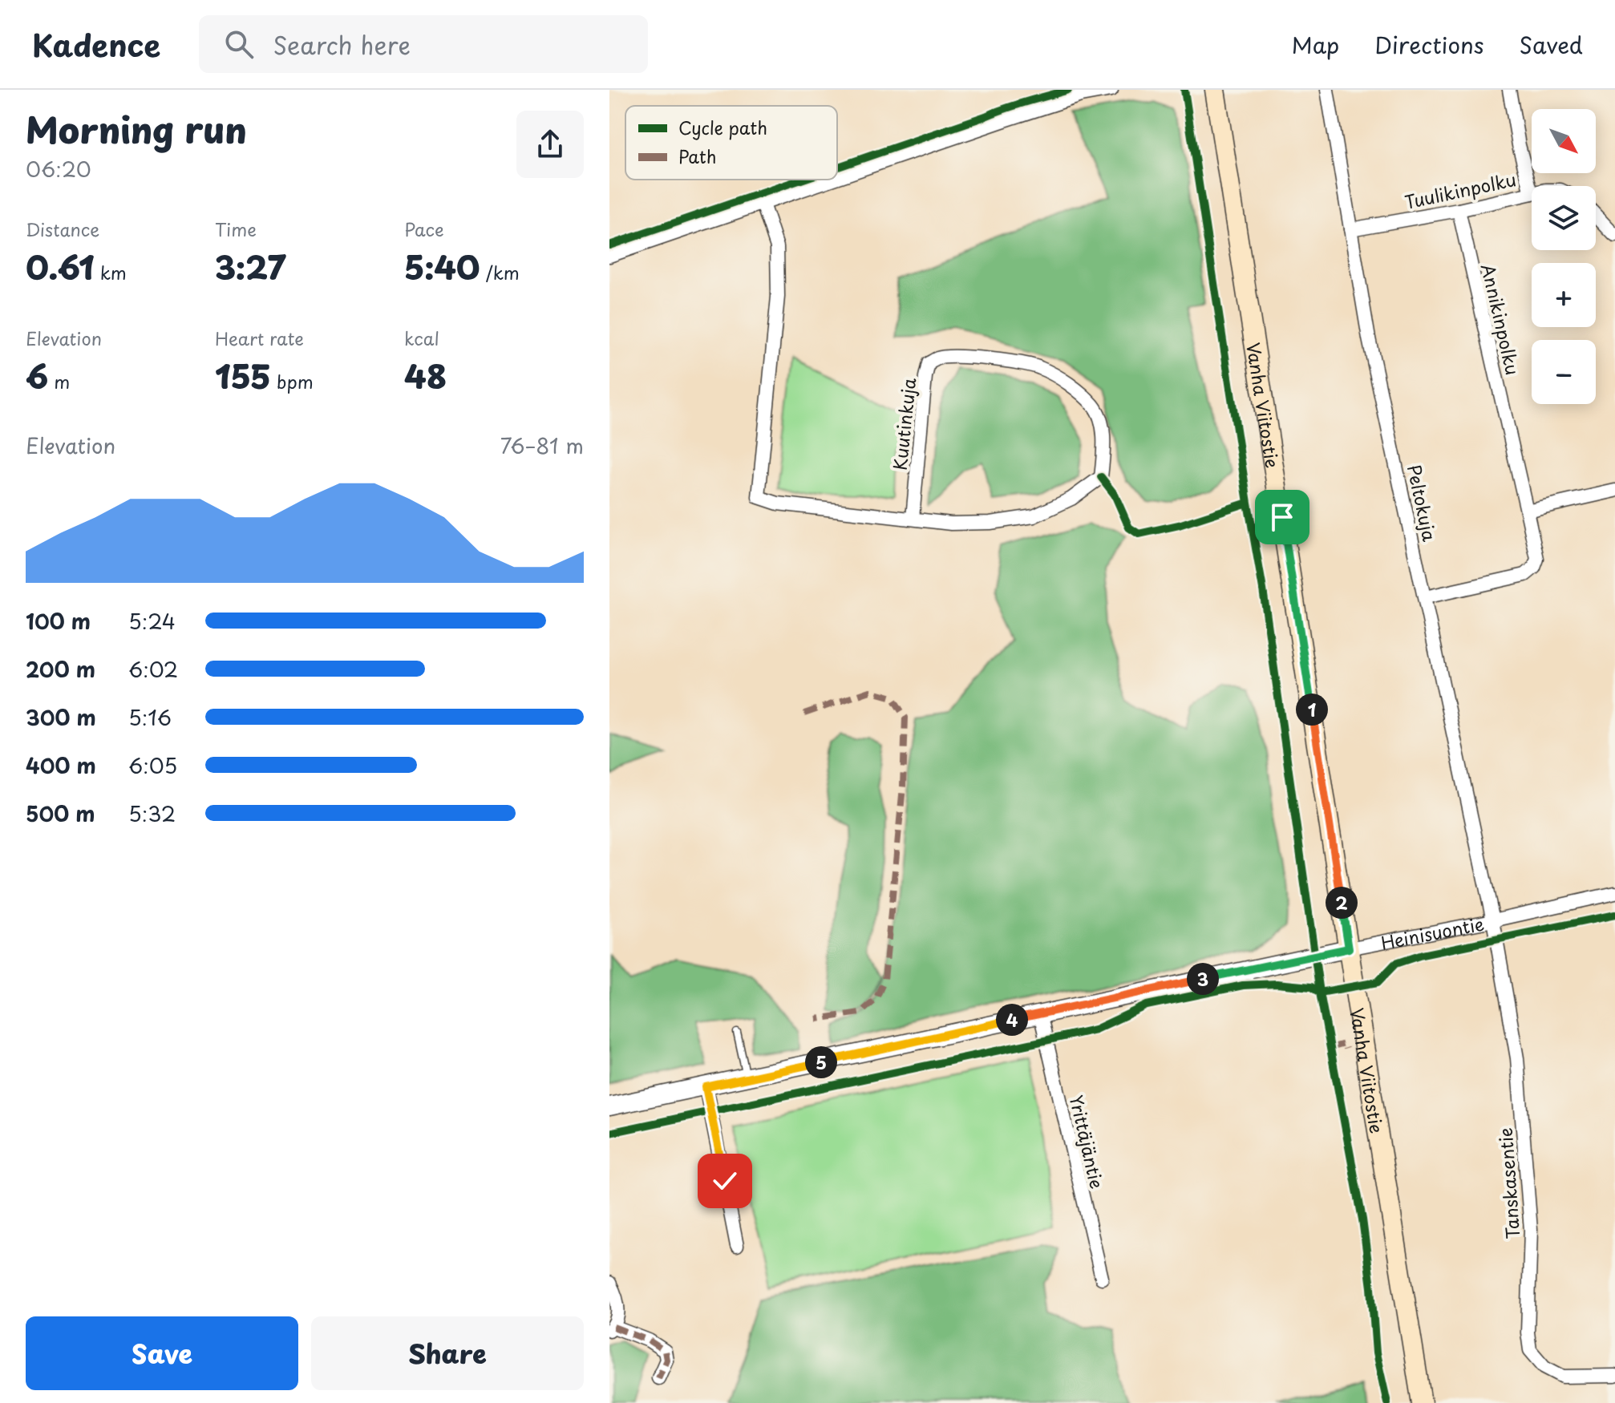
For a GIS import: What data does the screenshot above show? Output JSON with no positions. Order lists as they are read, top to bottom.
{
  "streets": {
    "main road": ["Vanha Viitostie"],
    "street": [
      "Tuulikinpolku",
      "Annikinpolku",
      "Kuutinkuja",
      "Peltokuja",
      "Heinisuontie",
      "Yrittäjäntie",
      "Tanskasentie"
    ]
  },
  "crossings": [
    ["Tuulikinpolku", "Annikinpolku"],
    ["Tuulikinpolku", "Peltokuja"],
    ["Annikinpolku", "Peltokuja"],
    ["Vanha Viitostie", "Heinisuontie"],
    ["Peltokuja", "Heinisuontie"],
    ["Peltokuja", "Tanskasentie"],
    ["Heinisuontie", "Yrittäjäntie"],
    ["Heinisuontie", "Tanskasentie"]
  ],
  "legend": ["Cycle path", "Path"],
  "north": "bottom right",
  "page": {
    "header": "Kadence",
    "search": "Search here",
    "nav": ["Map", "Directions", "Saved"],
    "heading": ["Morning run", "06:20"],
    "map_buttons": ["+", "−"],
    "stats": [
      ["Distance", "0.61 km"],
      ["Time", "3:27"],
      ["Pace", "5:40 /km"],
      ["Elevation", "6 m"],
      ["Heart rate", "155 bpm"],
      ["kcal", "48"]
    ],
    "chart": ["Elevation", "76–81 m"],
    "list": [
      {
        "name": "100 m",
        "note": "5:24"
      },
      {
        "name": "200 m",
        "note": "6:02"
      },
      {
        "name": "300 m",
        "note": "5:16"
      },
      {
        "name": "400 m",
        "note": "6:05"
      },
      {
        "name": "500 m",
        "note": "5:32"
      }
    ],
    "pins": [
      "1",
      "2",
      "3",
      "4",
      "5"
    ],
    "buttons": ["Save", "Share"]
  }
}
